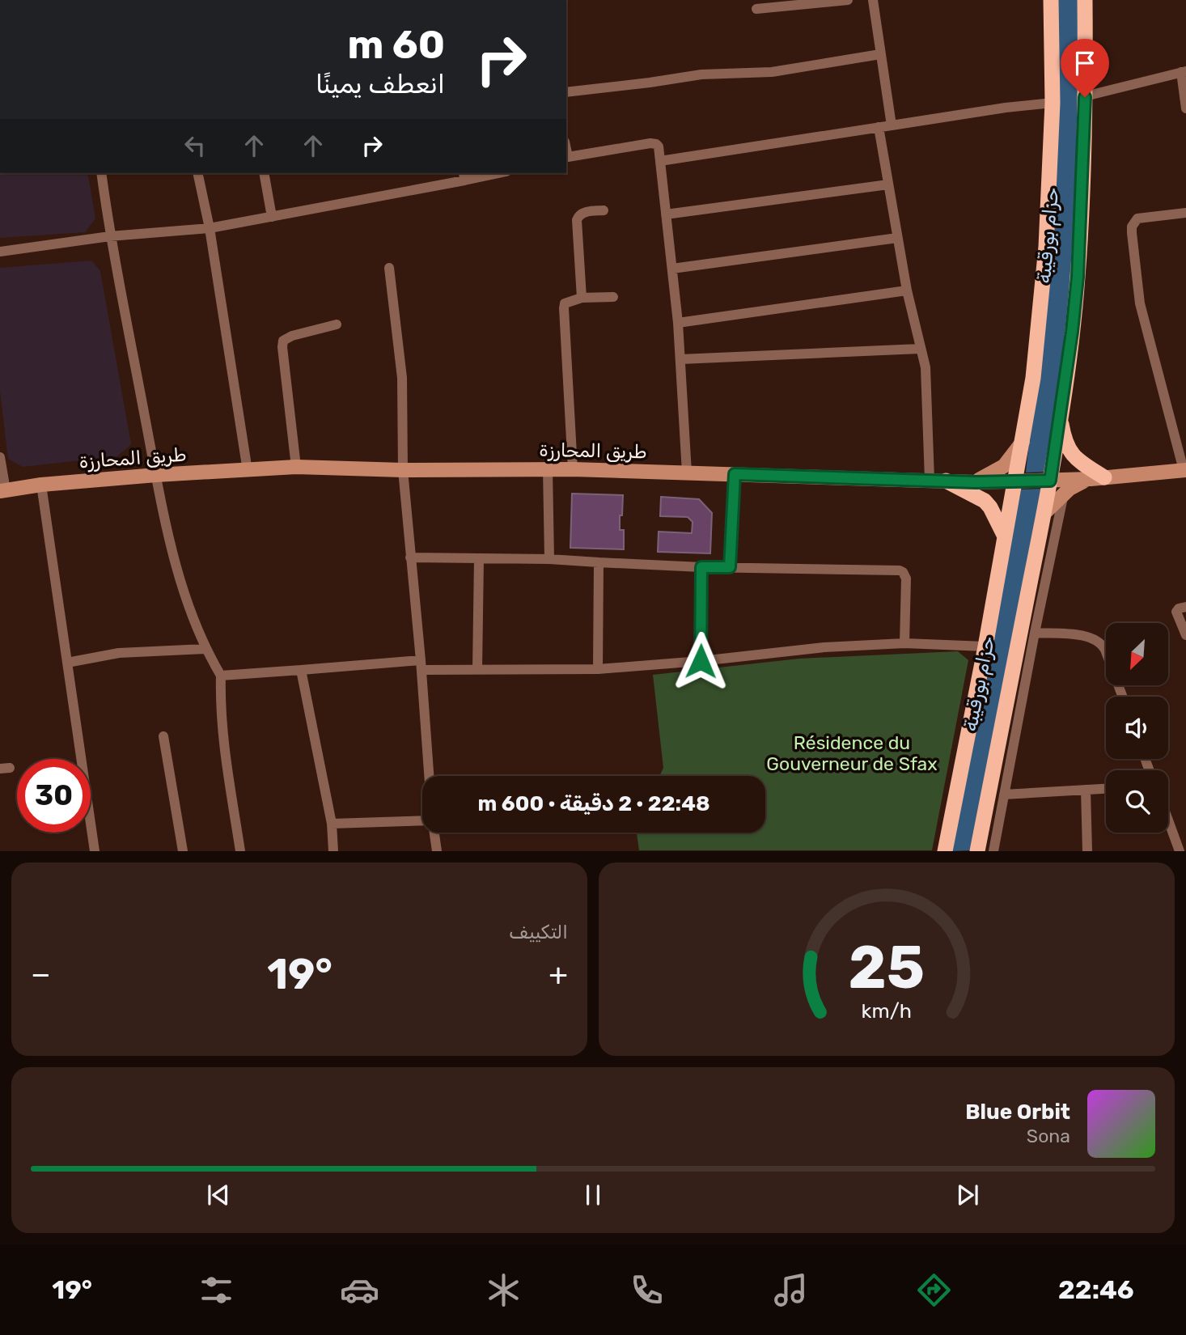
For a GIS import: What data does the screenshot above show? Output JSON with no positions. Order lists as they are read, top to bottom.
{
  "streets": {
    "main road": ["طريق المحارزة"]
  },
  "water": ["حزام بورقيبة"],
  "parks": ["Résidence du Gouverneur de Sfax"],
  "north": "bottom left",
  "page": {
    "turn": ["60 m", "انعطف يمينًا"],
    "limit": "30",
    "trip": "22:48 · 2 دقيقة · 600 m",
    "tile": "التكييف",
    "heat": ["−", "19°", "+"],
    "song": ["Blue Orbit", "Sona"],
    "tabs": ["22:46", "19°"],
    "gauge": ["25", "km/h"]
  }
}
